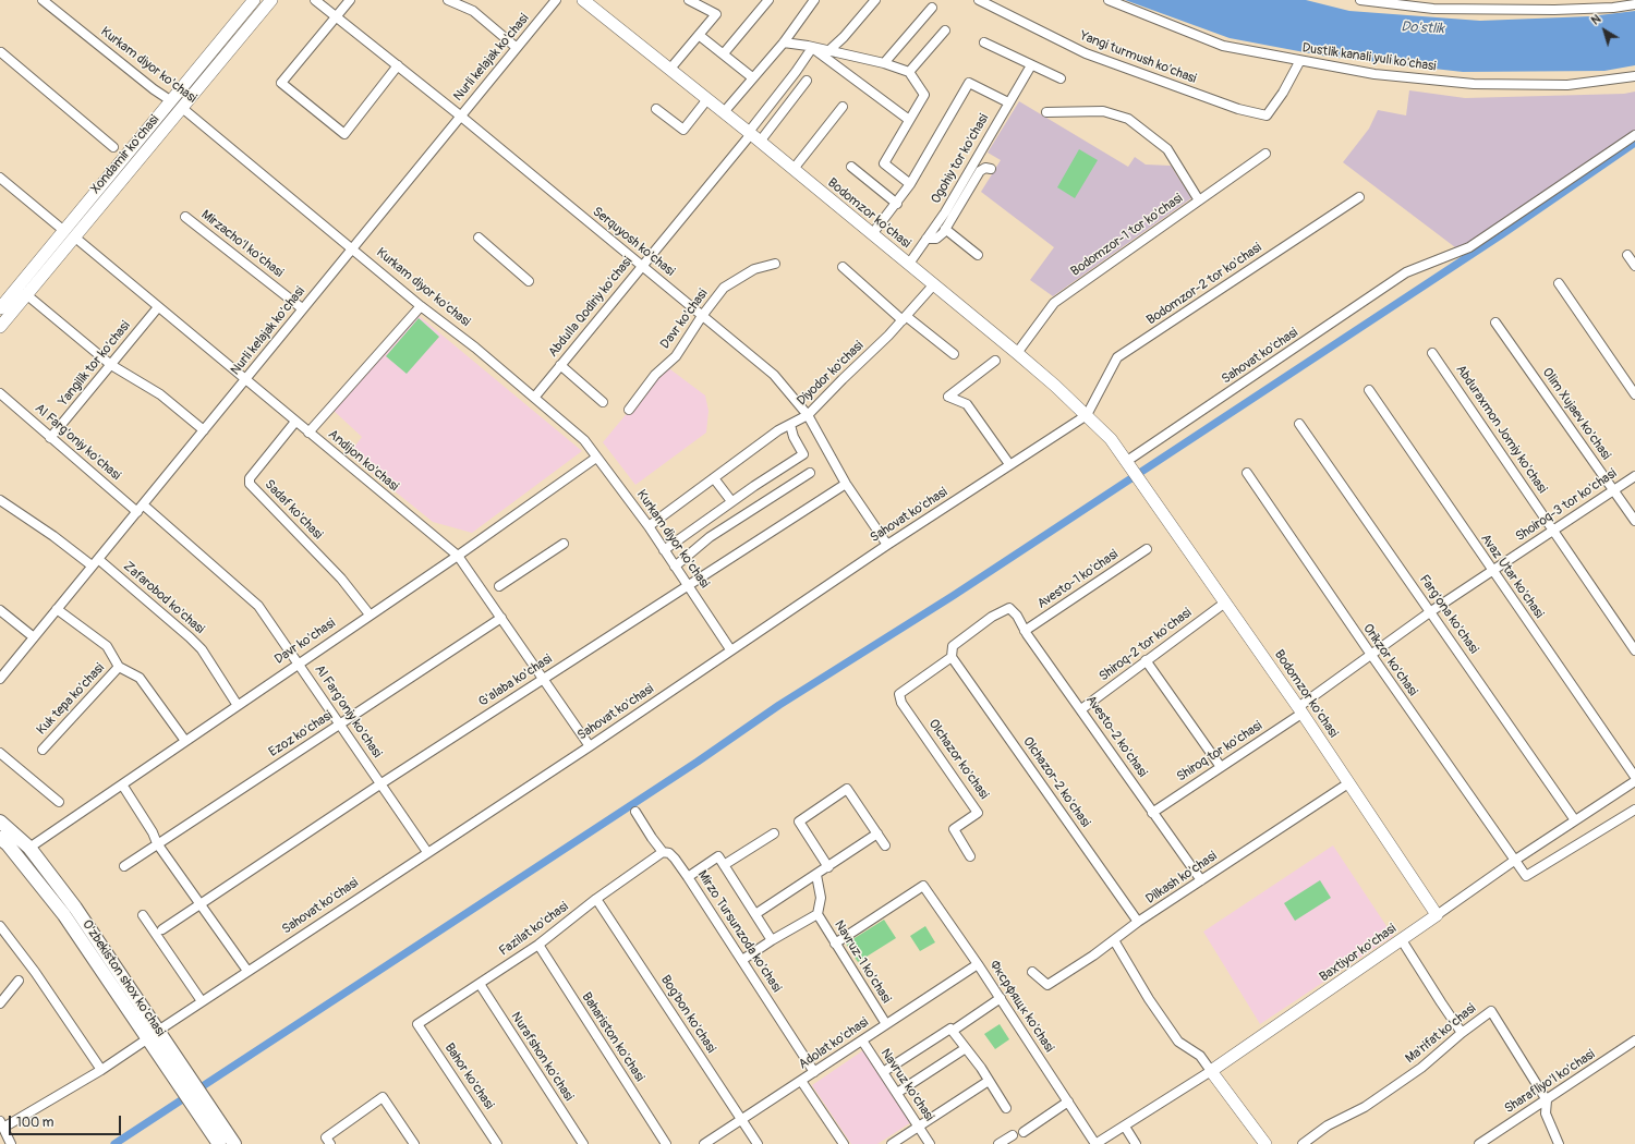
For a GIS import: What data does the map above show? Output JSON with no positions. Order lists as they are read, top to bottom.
{
  "streets": {
    "main road": ["O'zbekiston shox ko'chasi"],
    "street": [
      "Nurli kelajak ko'chasi",
      "Yangi turmush ko'chasi",
      "Dustlik kanali yuli ko'chasi",
      "Kurkam diyor ko'chasi",
      "Xondamir ko'chasi",
      "Ogohiy tor ko'chasi",
      "Bodomzor ko'chasi",
      "Bodomzor-1 tor ko'chasi",
      "Serquyosh ko'chasi",
      "Mirzacho'l ko'chasi",
      "Bodomzor-2 tor ko'chasi",
      "Abdulla Qodiriy ko'chasi",
      "Davr ko'chasi",
      "Sahovat ko'chasi",
      "Yangilik tor ko'chasi",
      "Diyodor ko'chasi",
      "Olim Xujaev ko'chasi",
      "Abduraxmon Jomiy ko'chasi",
      "Al Farg'oniy ko'chasi",
      "Andijon ko'chasi",
      "Shoiroq-3 tor ko'chasi",
      "Sadaf ko'chasi",
      "Avaz Utar ko'chasi",
      "Avesto-1 ko'chasi",
      "Zafarobod ko'chasi",
      "Farg'ona ko'chasi",
      "Shiroq-2 tor ko'chasi",
      "Orikzor ko'chasi",
      "G'alaba ko'chasi",
      "Kuk tepa ko'chasi",
      "Ezoz ko'chasi",
      "Avesto-2 ko'chasi",
      "Shiroq tor ko'chasi",
      "Olchazor ko'chasi",
      "Olchazor-2 ko'chasi",
      "Dilkash ko'chasi",
      "Fazilat ko'chasi",
      "Mirzo Tursunzoda ko'chasi",
      "Baxtiyor ko'chasi",
      "Navruz-1 ko'chasi",
      "Фксрфящк ko'chasi",
      "Bog'bon ko'chasi",
      "Ma'rifat ko'chasi",
      "Bahariston ko'chasi",
      "Adolat ko'chasi",
      "Nurafshon ko'chasi",
      "Bahor ko'chasi",
      "Sharafliyo'l ko'chasi",
      "Navruz ko'chasi"
    ]
  },
  "crossings": [
    ["Nurli kelajak ko'chasi", "Kurkam diyor ko'chasi"],
    ["Nurli kelajak ko'chasi", "Serquyosh ko'chasi"],
    ["Nurli kelajak ko'chasi", "Mirzacho'l ko'chasi"],
    ["Nurli kelajak ko'chasi", "Al Farg'oniy ko'chasi"],
    ["Nurli kelajak ko'chasi", "Andijon ko'chasi"],
    ["Nurli kelajak ko'chasi", "Zafarobod ko'chasi"],
    ["Yangi turmush ko'chasi", "Dustlik kanali yuli ko'chasi"],
    ["Kurkam diyor ko'chasi", "Xondamir ko'chasi"],
    ["Kurkam diyor ko'chasi", "Abdulla Qodiriy ko'chasi"],
    ["Kurkam diyor ko'chasi", "Davr ko'chasi"],
    ["Kurkam diyor ko'chasi", "Sahovat ko'chasi"],
    ["Kurkam diyor ko'chasi", "Diyodor ko'chasi"],
    ["Kurkam diyor ko'chasi", "G'alaba ko'chasi"],
    ["Xondamir ko'chasi", "Andijon ko'chasi"],
    ["Ogohiy tor ko'chasi", "Bodomzor ko'chasi"],
    ["Bodomzor ko'chasi", "Bodomzor-1 tor ko'chasi"],
    ["Bodomzor ko'chasi", "Bodomzor-2 tor ko'chasi"],
    ["Bodomzor ko'chasi", "Abdulla Qodiriy ko'chasi"],
    ["Bodomzor ko'chasi", "Sahovat ko'chasi"],
    ["Bodomzor ko'chasi", "Diyodor ko'chasi"],
    ["Bodomzor ko'chasi", "Shoiroq-3 tor ko'chasi"],
    ["Bodomzor ko'chasi", "Shiroq-2 tor ko'chasi"],
    ["Bodomzor ko'chasi", "Shiroq tor ko'chasi"],
    ["Bodomzor ko'chasi", "Dilkash ko'chasi"],
    ["Bodomzor ko'chasi", "Baxtiyor ko'chasi"],
    ["Serquyosh ko'chasi", "Abdulla Qodiriy ko'chasi"],
    ["Serquyosh ko'chasi", "Davr ko'chasi"],
    ["Serquyosh ko'chasi", "Sahovat ko'chasi"],
    ["Serquyosh ko'chasi", "Diyodor ko'chasi"],
    ["Serquyosh ko'chasi", "G'alaba ko'chasi"],
    ["Bodomzor-2 tor ko'chasi", "Sahovat ko'chasi"],
    ["Davr ko'chasi", "Al Farg'oniy ko'chasi"],
    ["Davr ko'chasi", "Andijon ko'chasi"],
    ["Davr ko'chasi", "Sadaf ko'chasi"],
    ["Davr ko'chasi", "Zafarobod ko'chasi"],
    ["Davr ko'chasi", "O'zbekiston shox ko'chasi"],
    ["Sahovat ko'chasi", "Al Farg'oniy ko'chasi"],
    ["Sahovat ko'chasi", "Andijon ko'chasi"],
    ["Sahovat ko'chasi", "O'zbekiston shox ko'chasi"],
    ["Yangilik tor ko'chasi", "Al Farg'oniy ko'chasi"],
    ["Yangilik tor ko'chasi", "Andijon ko'chasi"],
    ["Olim Xujaev ko'chasi", "Shoiroq-3 tor ko'chasi"],
    ["Abduraxmon Jomiy ko'chasi", "Shoiroq-3 tor ko'chasi"],
    ["Al Farg'oniy ko'chasi", "G'alaba ko'chasi"],
    ["Al Farg'oniy ko'chasi", "Ezoz ko'chasi"],
    ["Andijon ko'chasi", "Sadaf ko'chasi"],
    ["Andijon ko'chasi", "G'alaba ko'chasi"],
    ["Andijon ko'chasi", "Ezoz ko'chasi"],
    ["Shoiroq-3 tor ko'chasi", "Avaz Utar ko'chasi"],
    ["Shoiroq-3 tor ko'chasi", "Farg'ona ko'chasi"],
    ["Shoiroq-3 tor ko'chasi", "Orikzor ko'chasi"],
    ["Shoiroq-3 tor ko'chasi", "Shiroq tor ko'chasi"],
    ["Avesto-1 ko'chasi", "Avesto-2 ko'chasi"],
    ["Farg'ona ko'chasi", "Baxtiyor ko'chasi"],
    ["Shiroq-2 tor ko'chasi", "Avesto-2 ko'chasi"],
    ["Orikzor ko'chasi", "Baxtiyor ko'chasi"],
    ["Avesto-2 ko'chasi", "Shiroq tor ko'chasi"],
    ["Avesto-2 ko'chasi", "Olchazor ko'chasi"],
    ["Avesto-2 ko'chasi", "Olchazor-2 ko'chasi"],
    ["Avesto-2 ko'chasi", "Dilkash ko'chasi"],
    ["Olchazor ko'chasi", "Olchazor-2 ko'chasi"],
    ["Olchazor-2 ko'chasi", "Dilkash ko'chasi"],
    ["Fazilat ko'chasi", "Mirzo Tursunzoda ko'chasi"],
    ["Fazilat ko'chasi", "Bog'bon ko'chasi"],
    ["Fazilat ko'chasi", "Bahariston ko'chasi"],
    ["Fazilat ko'chasi", "Nurafshon ko'chasi"],
    ["Fazilat ko'chasi", "Bahor ko'chasi"],
    ["Mirzo Tursunzoda ko'chasi", "Adolat ko'chasi"],
    ["Baxtiyor ko'chasi", "Фксрфящк ko'chasi"],
    ["Navruz-1 ko'chasi", "Фксрфящк ko'chasi"],
    ["Navruz-1 ko'chasi", "Adolat ko'chasi"],
    ["Фксрфящк ko'chasi", "Adolat ko'chasi"],
    ["Bog'bon ko'chasi", "Adolat ko'chasi"],
    ["Ma'rifat ko'chasi", "Sharafliyo'l ko'chasi"],
    ["Adolat ko'chasi", "Navruz ko'chasi"]
  ],
  "water": ["Do'stlik"],
  "scale_bar": "100 m",
  "north": "top left"
}
